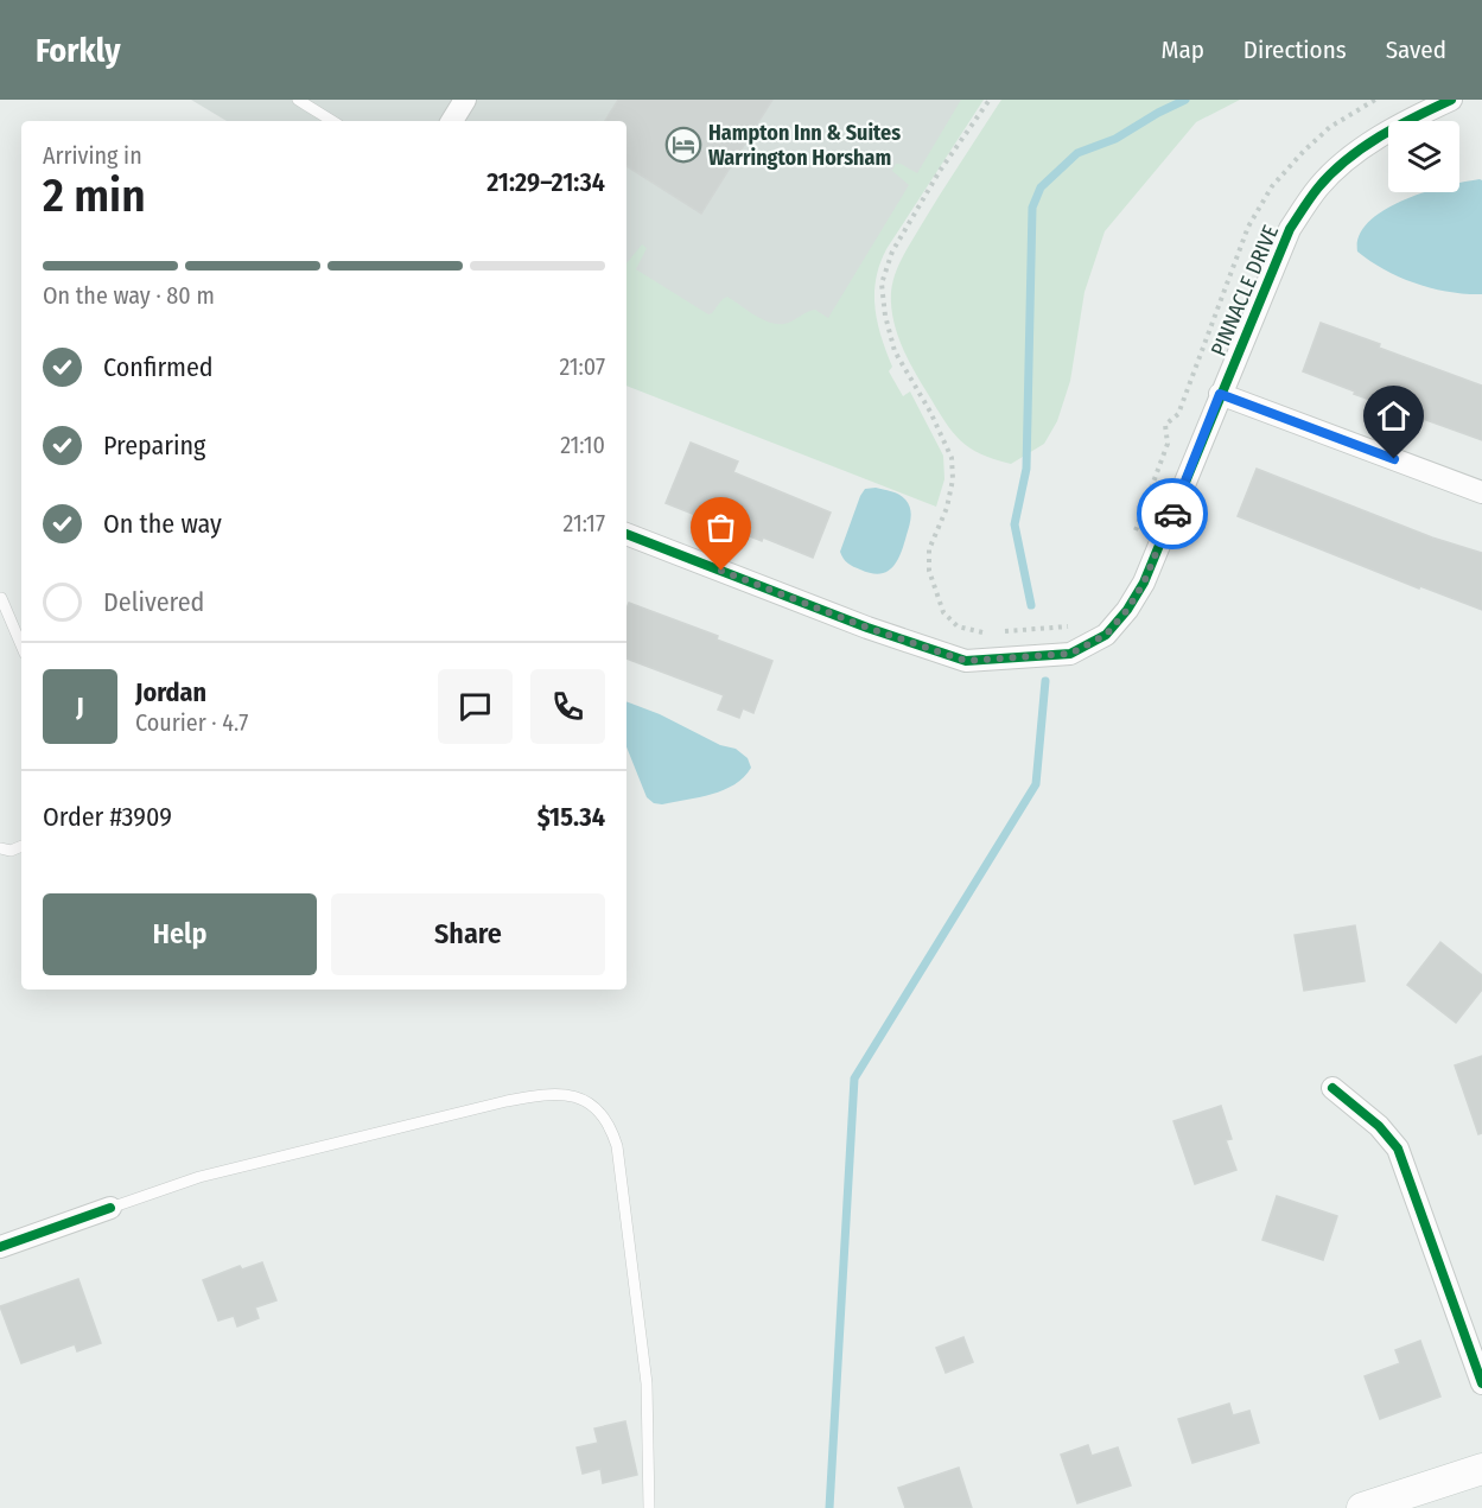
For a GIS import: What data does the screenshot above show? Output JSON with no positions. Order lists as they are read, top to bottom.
{
  "streets": {
    "street": ["PINNACLE DRIVE"]
  },
  "places": {
    "hotel": ["Hampton Inn & Suites Warrington Horsham"]
  },
  "page": {
    "header": "Forkly",
    "nav": ["Map", "Directions", "Saved"],
    "heading": ["2 min", "Arriving in", "21:29–21:34"],
    "panel": [
      "Jordan",
      "Courier · 4.7",
      "Order #3909",
      "$15.34"
    ],
    "bar": "On the way · 80 m",
    "list": [
      ["Confirmed", "21:07"],
      ["Preparing", "21:10"],
      ["On the way", "21:17"],
      "Delivered"
    ],
    "round": "J",
    "buttons": ["Help", "Share"]
  }
}
